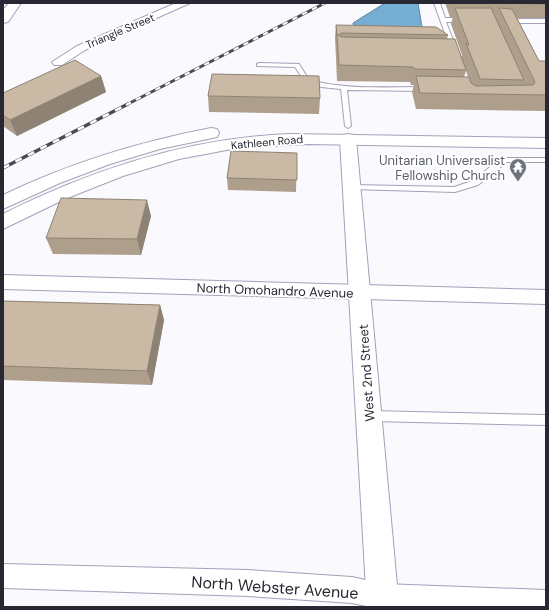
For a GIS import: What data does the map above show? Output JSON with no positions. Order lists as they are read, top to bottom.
{
  "streets": {
    "main road": ["Kathleen Road", "West 2nd Street"],
    "street": ["Triangle Street", "North Omohandro Avenue", "North Webster Avenue"]
  },
  "crossings": [
    ["Kathleen Road", "West 2nd Street"],
    ["North Omohandro Avenue", "West 2nd Street"],
    ["West 2nd Street", "North Webster Avenue"]
  ],
  "places": {
    "temple": ["Unitarian Universalist Fellowship Church"]
  }
}
